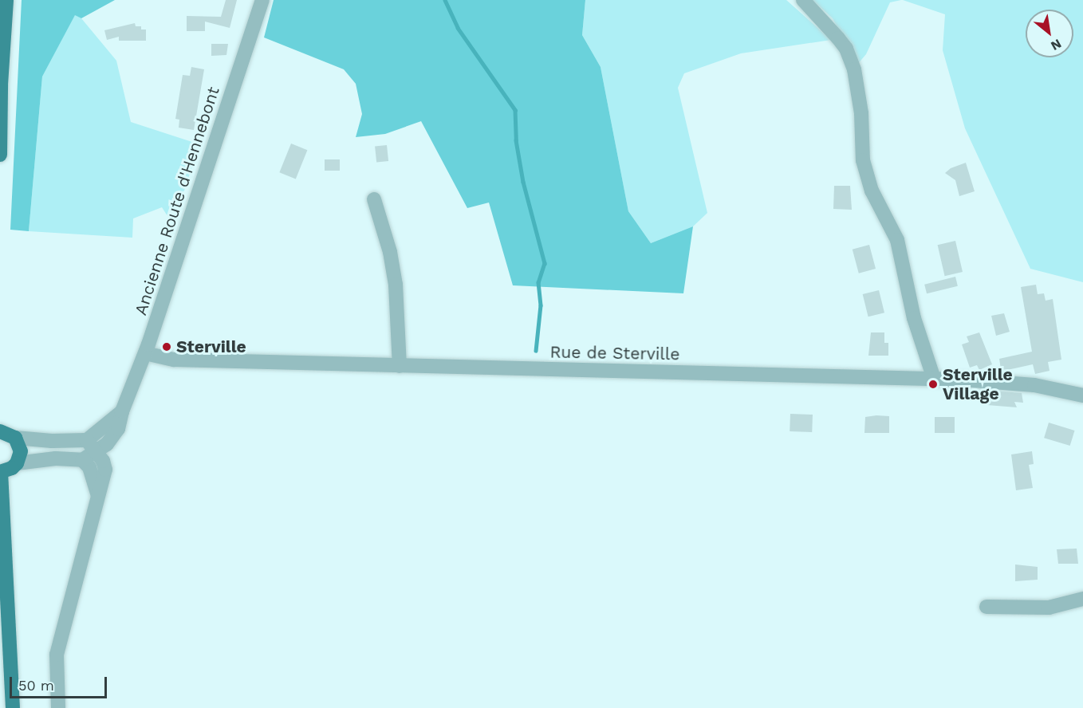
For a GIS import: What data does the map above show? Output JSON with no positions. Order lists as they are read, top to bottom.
{
  "streets": {
    "street": ["Ancienne Route d'Hennebont", "Rue de Sterville"]
  },
  "crossings": [
    ["Ancienne Route d'Hennebont", "Rue de Sterville"]
  ],
  "places": ["Sterville", "Sterville Village"],
  "scale_bar": "50 m",
  "north": "bottom right"
}
